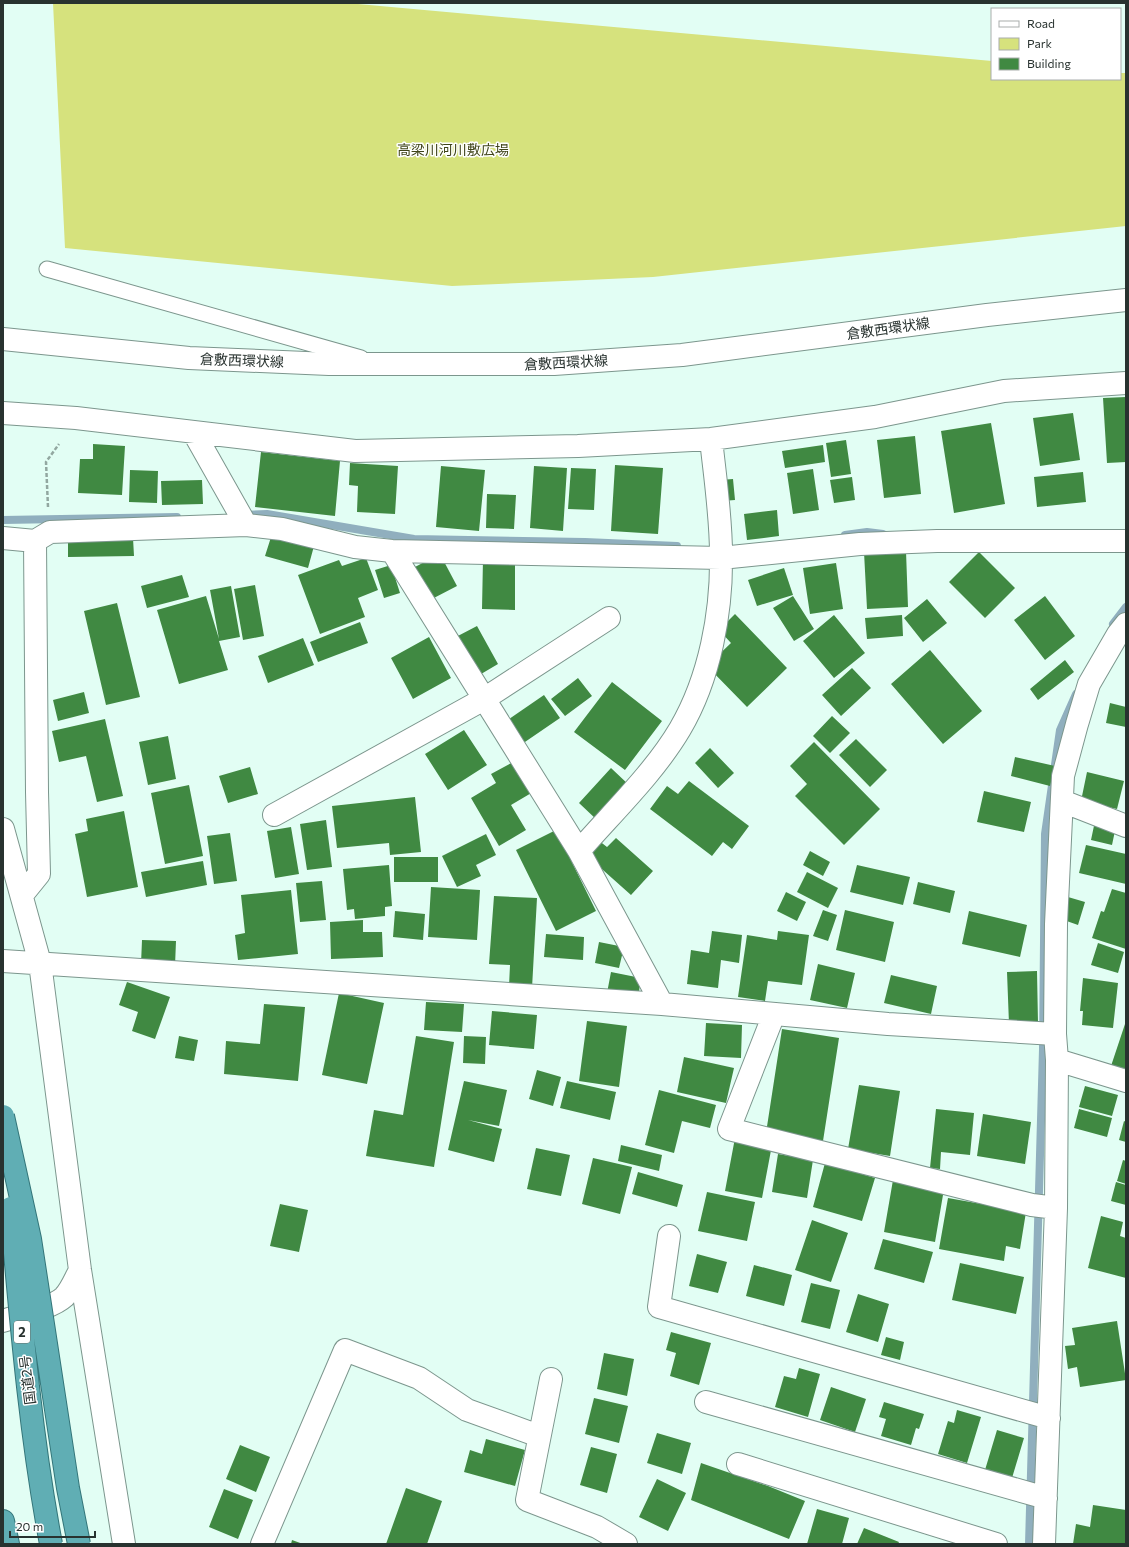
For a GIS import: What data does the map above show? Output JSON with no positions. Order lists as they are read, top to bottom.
{
  "streets": {
    "highway": ["2", "国道2号"],
    "street": ["倉敷西環状線"]
  },
  "parks": ["高梁川河川敷広場"],
  "legend": ["Road", "Park", "Building"],
  "scale_bar": "20 m"
}
